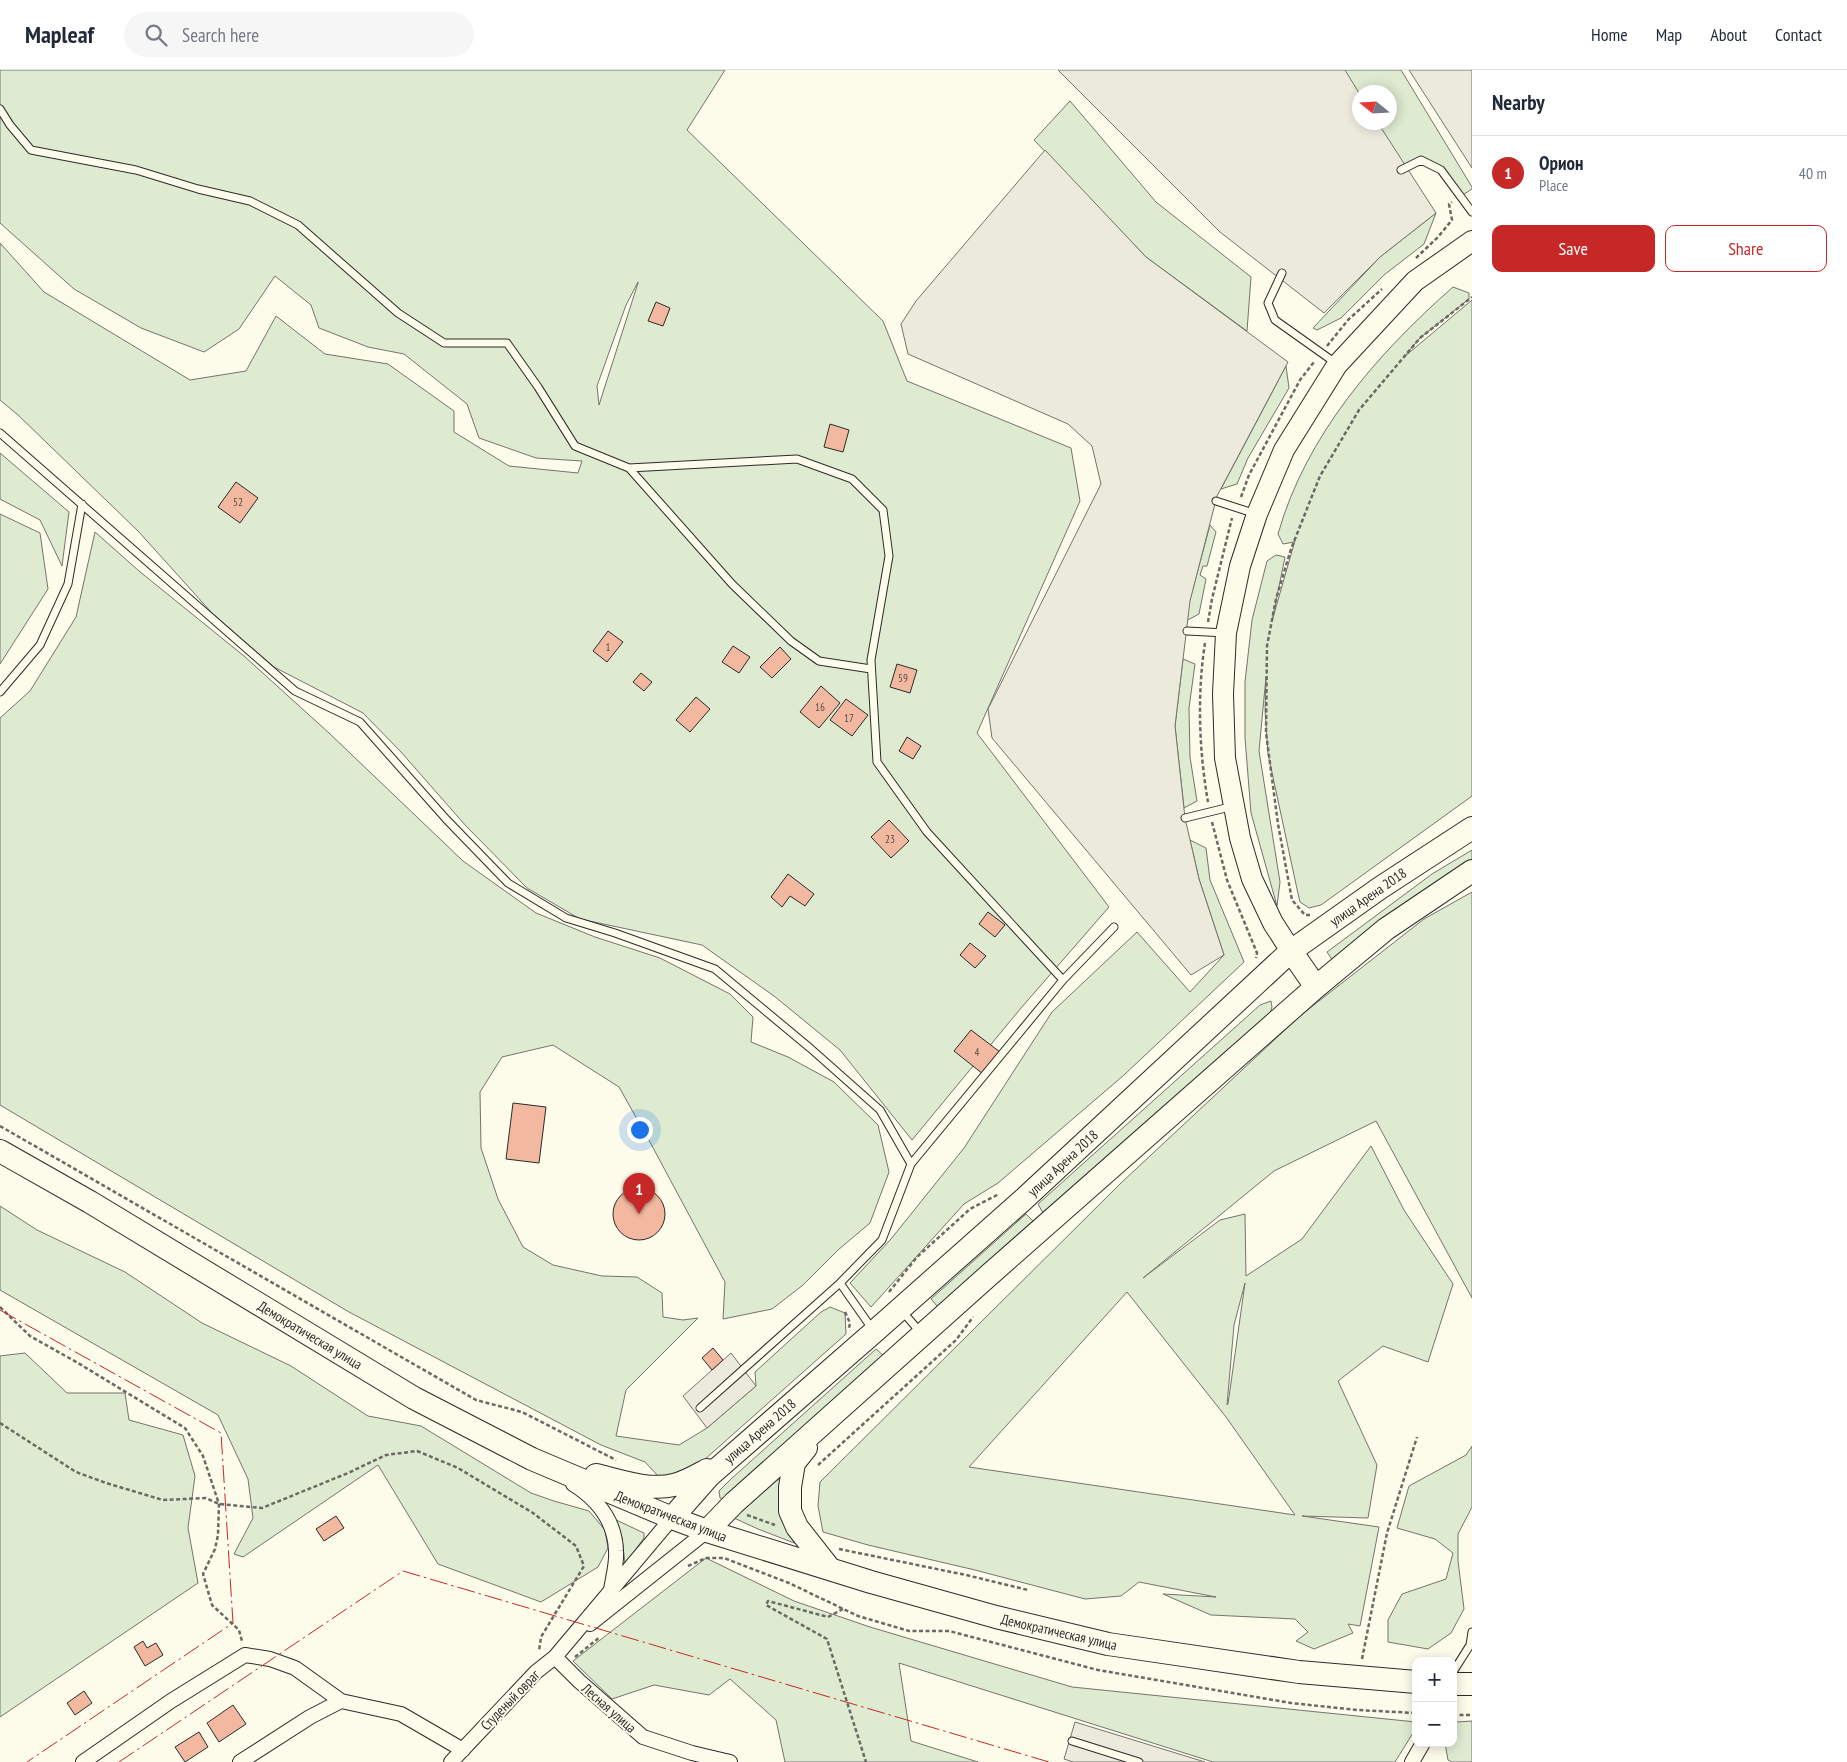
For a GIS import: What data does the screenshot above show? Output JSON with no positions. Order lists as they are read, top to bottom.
{
  "streets": {
    "main road": ["улица Арена 2018", "Демократическая улица"],
    "street": ["Студеный овраг", "Лесная улица"]
  },
  "crossings": [
    ["улица Арена 2018", "Демократическая улица"],
    ["Студеный овраг", "Лесная улица"]
  ],
  "house_numbers": [
    "52",
    "1",
    "59",
    "16",
    "17",
    "23",
    "4"
  ],
  "north": "left",
  "page": {
    "header": "Mapleaf",
    "search": "Search here",
    "nav": [
      "Home",
      "Map",
      "About",
      "Contact"
    ],
    "heading": "Nearby",
    "list": [
      {
        "mark": "1",
        "name": "Орион",
        "note": "Place",
        "value": "40 m"
      }
    ],
    "buttons": ["Save", "Share"],
    "pins": "1",
    "map_buttons": ["+", "−"]
  }
}
